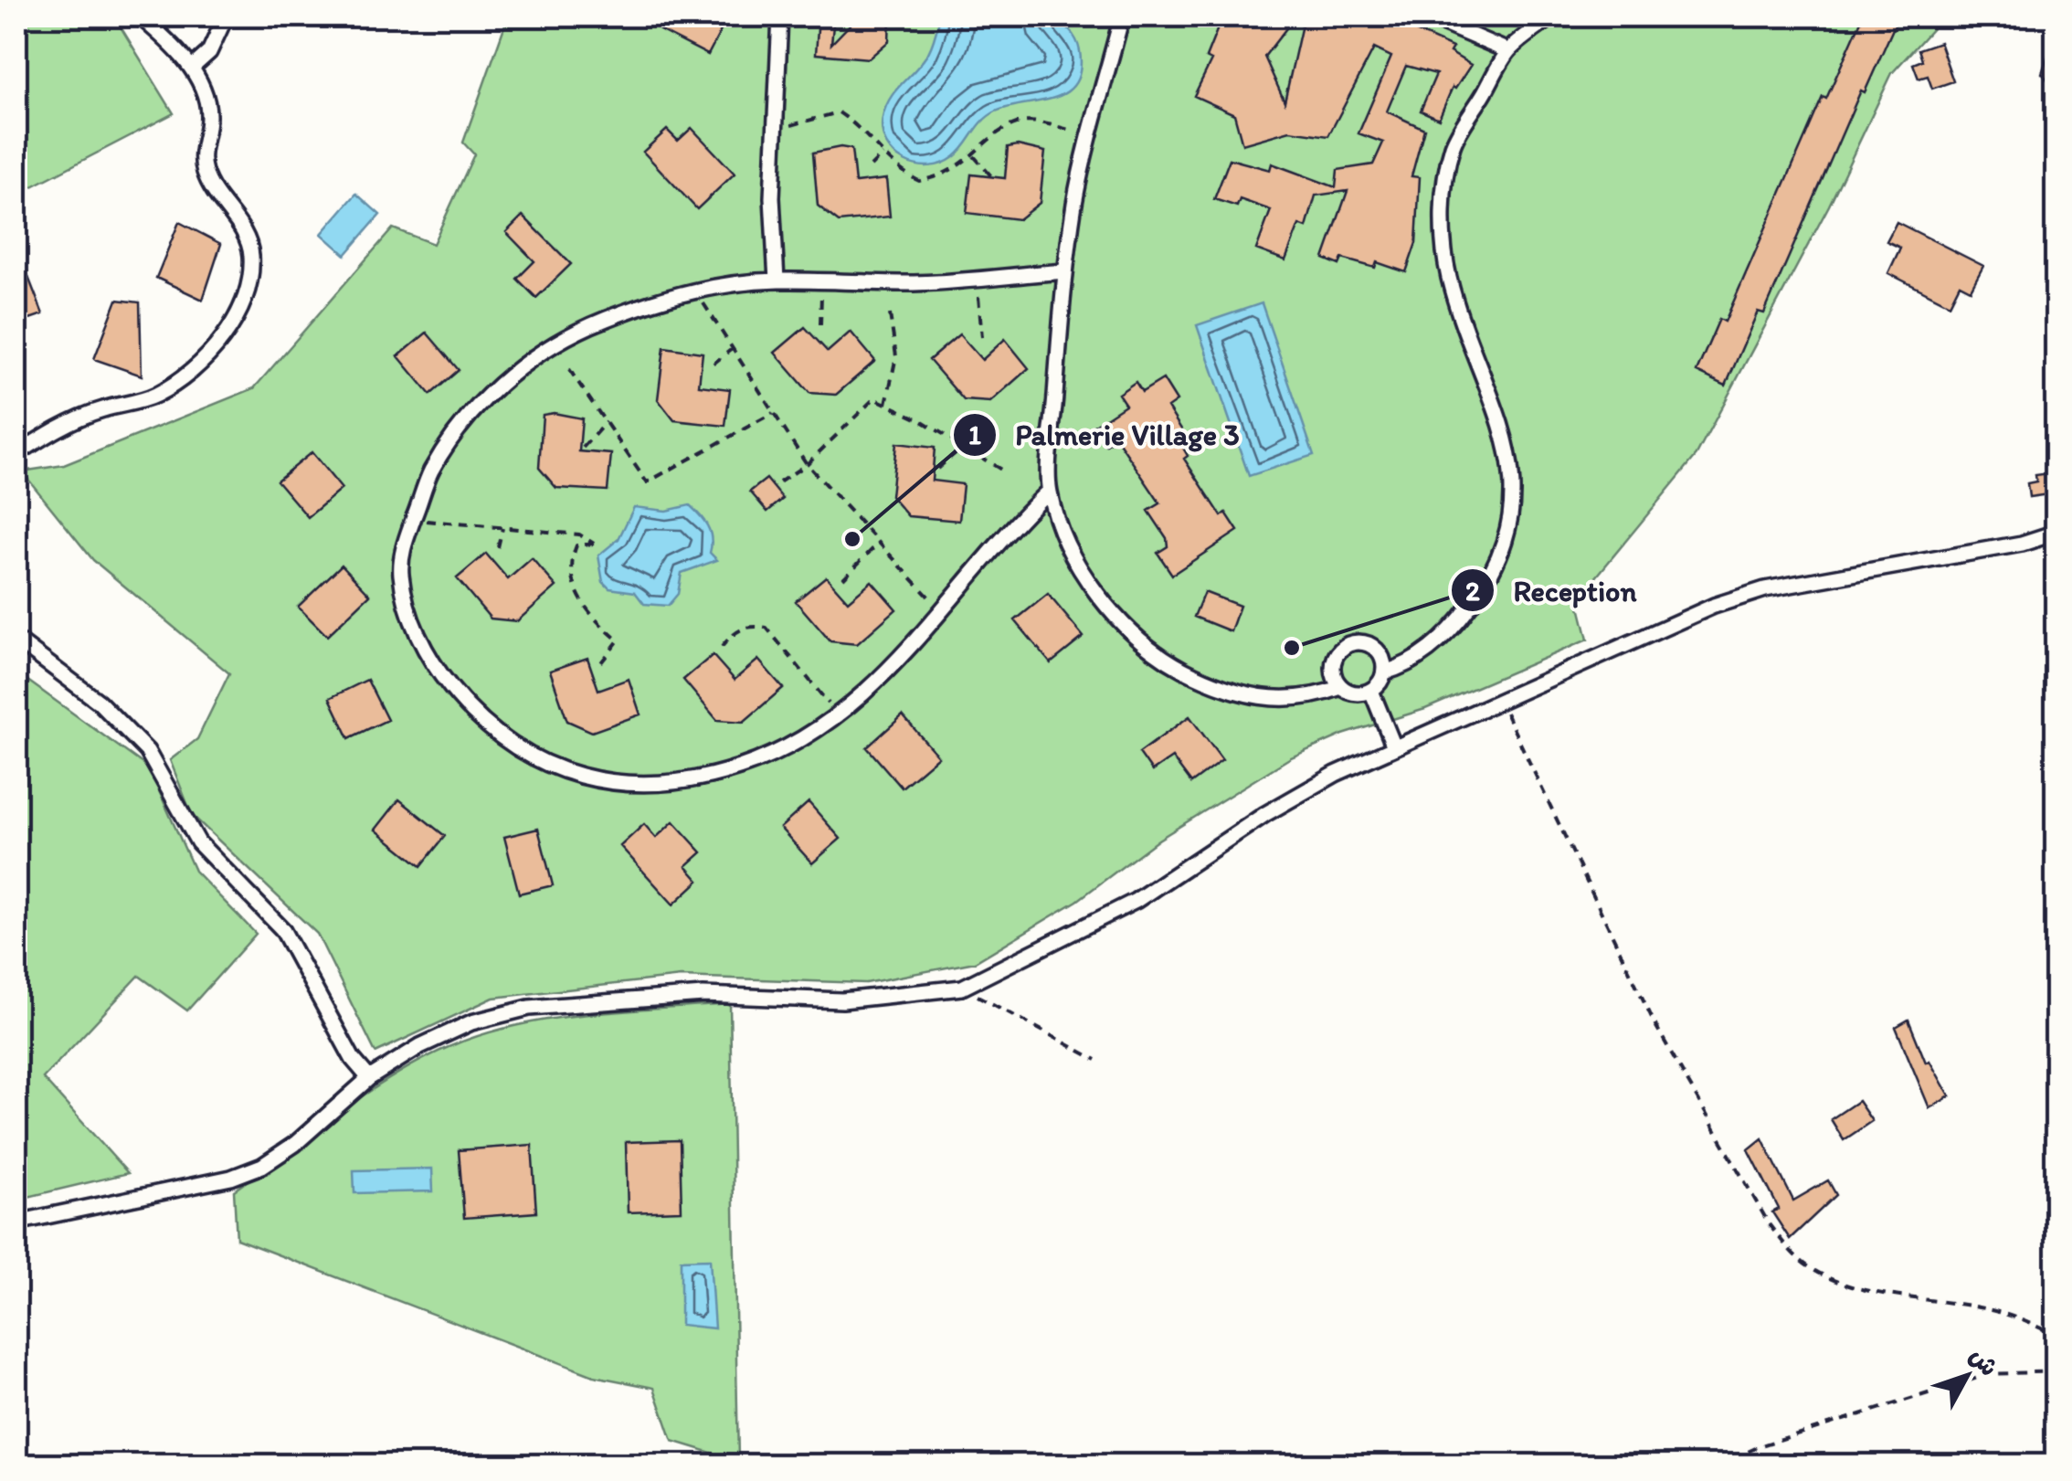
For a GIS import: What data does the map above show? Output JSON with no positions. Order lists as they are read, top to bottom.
{
  "places": ["Palmerie Village 3", "Reception"],
  "north": "top right"
}
